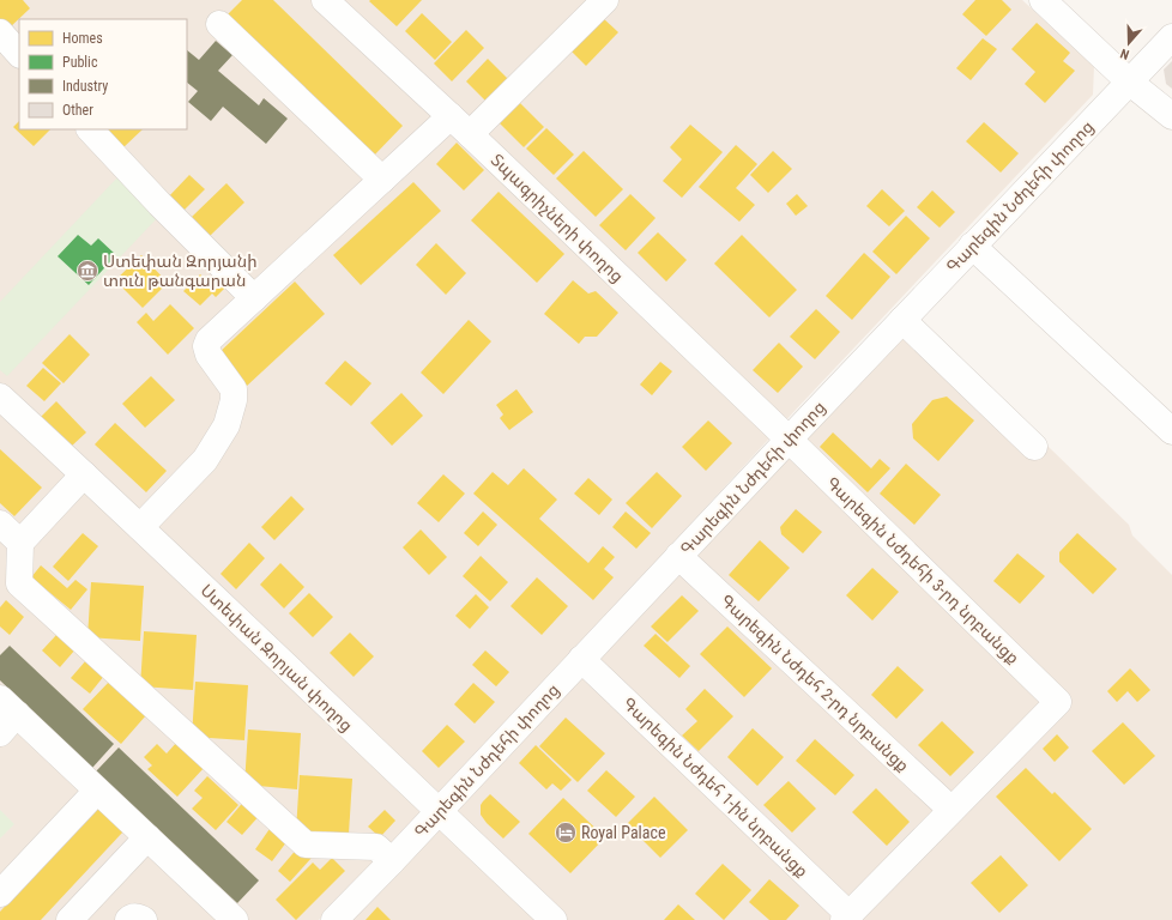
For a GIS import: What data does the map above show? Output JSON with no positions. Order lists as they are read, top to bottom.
{
  "streets": {
    "street": [
      "Գարեգին Նժդեհի փողոց",
      "Տպագրիչների փողոց",
      "Գարեգին Նժդեհի 3-րդ նրբանցք",
      "Ստեփան Զորյան փողոց",
      "Գարեգին Նժդեհ 2-րդ նրբանցք",
      "Գարեգին Նժդեհ 1-ին նրբանցք"
    ]
  },
  "crossings": [
    ["Գարեգին Նժդեհի փողոց", "Տպագրիչների փողոց"],
    ["Գարեգին Նժդեհի փողոց", "Գարեգին Նժդեհի 3-րդ նրբանցք"],
    ["Գարեգին Նժդեհի փողոց", "Ստեփան Զորյան փողոց"],
    ["Գարեգին Նժդեհի փողոց", "Գարեգին Նժդեհ 2-րդ նրբանցք"],
    ["Գարեգին Նժդեհի փողոց", "Գարեգին Նժդեհ 1-ին նրբանցք"],
    ["Տպագրիչների փողոց", "Գարեգին Նժդեհի 3-րդ նրբանցք"],
    ["Գարեգին Նժդեհի 3-րդ նրբանցք", "Գարեգին Նժդեհ 2-րդ նրբանցք"]
  ],
  "places": {
    "museum": ["Ստեփան Զորյանի տուն թանգարան"],
    "hotel": ["Royal Palace"]
  },
  "legend": [
    "Homes",
    "Public",
    "Industry",
    "Other"
  ],
  "north": "bottom"
}
